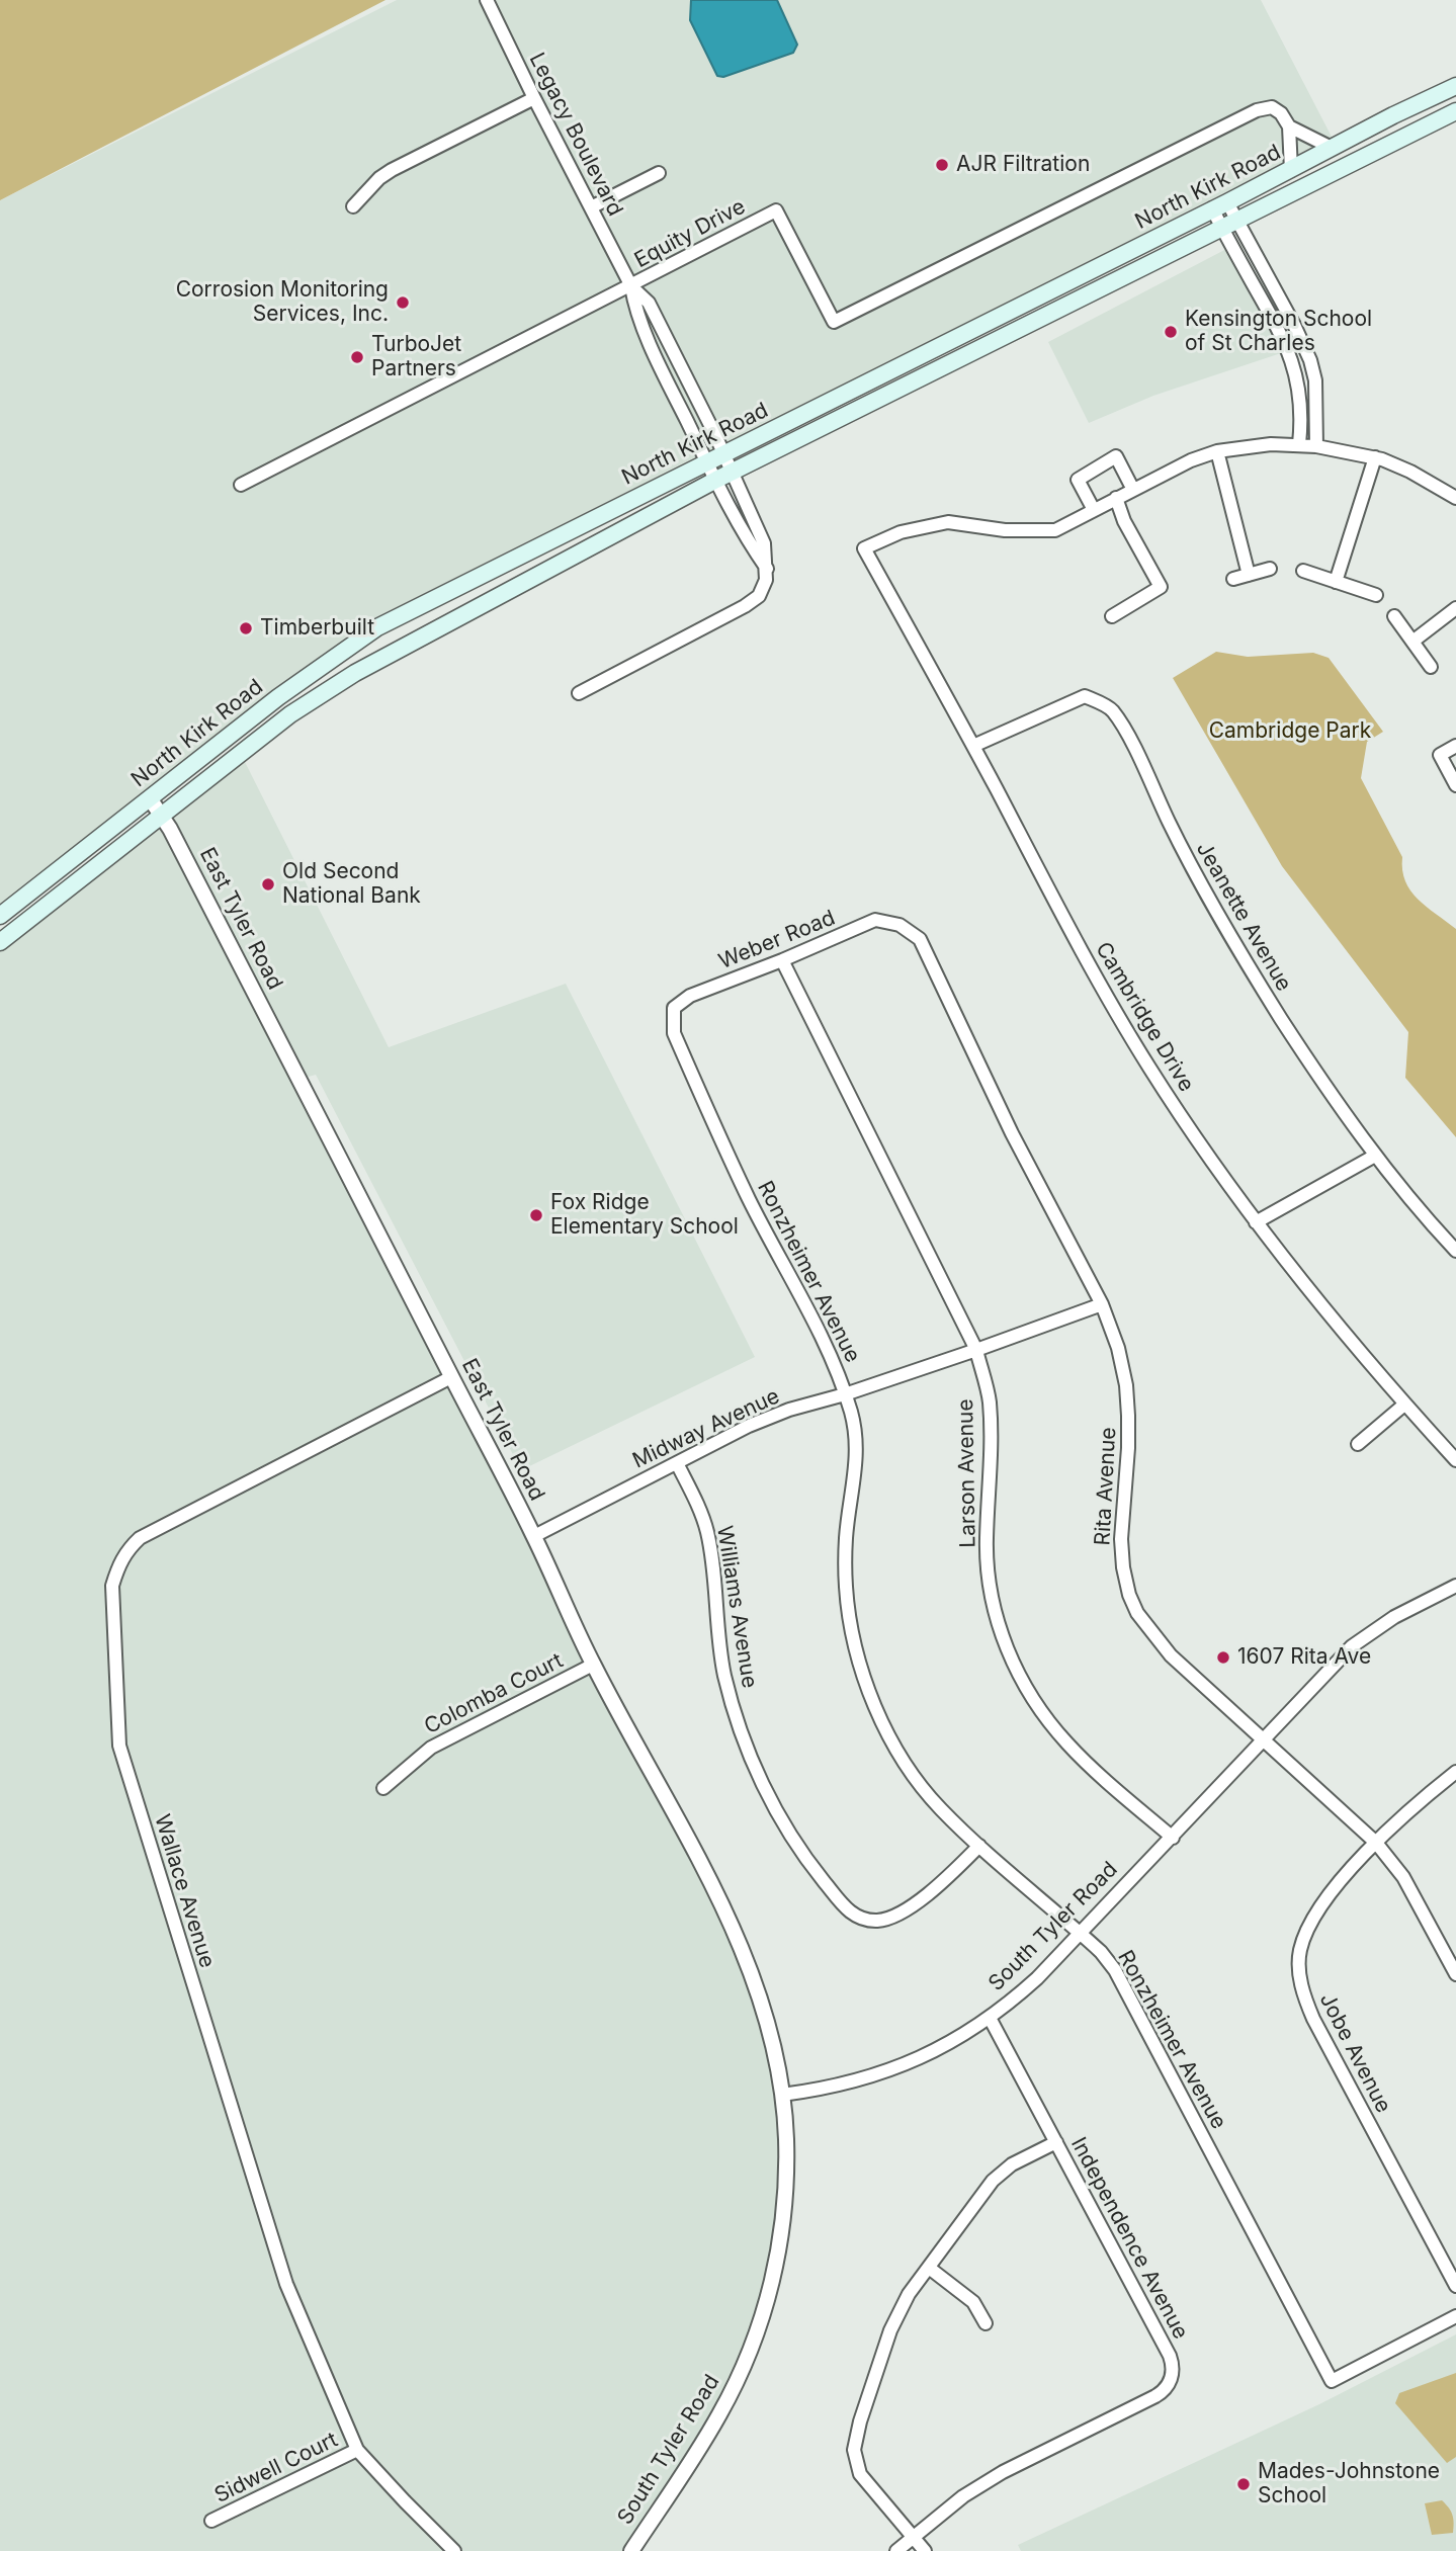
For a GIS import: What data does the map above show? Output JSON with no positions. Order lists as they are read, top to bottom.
{
  "streets": {
    "main road": ["North Kirk Road"],
    "street": [
      "Legacy Boulevard",
      "Equity Drive",
      "Jeanette Avenue",
      "East Tyler Road",
      "Weber Road",
      "Cambridge Drive",
      "Ronzheimer Avenue",
      "Midway Avenue",
      "Larson Avenue",
      "Rita Avenue",
      "Williams Avenue",
      "Colomba Court",
      "Wallace Avenue",
      "South Tyler Road",
      "Jobe Avenue",
      "Independence Avenue",
      "Sidwell Court"
    ]
  },
  "crossings": [
    ["Legacy Boulevard", "North Kirk Road"],
    ["Legacy Boulevard", "Equity Drive"],
    ["North Kirk Road", "Equity Drive"],
    ["North Kirk Road", "East Tyler Road"],
    ["Jeanette Avenue", "Cambridge Drive"],
    ["East Tyler Road", "Midway Avenue"],
    ["East Tyler Road", "Colomba Court"],
    ["East Tyler Road", "Wallace Avenue"],
    ["East Tyler Road", "South Tyler Road"],
    ["Weber Road", "Ronzheimer Avenue"],
    ["Weber Road", "Larson Avenue"],
    ["Weber Road", "Rita Avenue"],
    ["Ronzheimer Avenue", "Midway Avenue"],
    ["Ronzheimer Avenue", "Williams Avenue"],
    ["Ronzheimer Avenue", "South Tyler Road"],
    ["Midway Avenue", "Larson Avenue"],
    ["Midway Avenue", "Rita Avenue"],
    ["Midway Avenue", "Williams Avenue"],
    ["Larson Avenue", "South Tyler Road"],
    ["Rita Avenue", "South Tyler Road"],
    ["Rita Avenue", "Jobe Avenue"],
    ["Wallace Avenue", "Sidwell Court"],
    ["South Tyler Road", "Independence Avenue"]
  ],
  "parks": ["Cambridge Park"],
  "places": [
    "AJR Filtration",
    "Corrosion Monitoring Services, Inc.",
    "Kensington School of St Charles",
    "TurboJet Partners",
    "Timberbuilt",
    "Old Second National Bank",
    "Fox Ridge Elementary School",
    "1607 Rita Ave",
    "Mades-Johnstone School"
  ]
}
